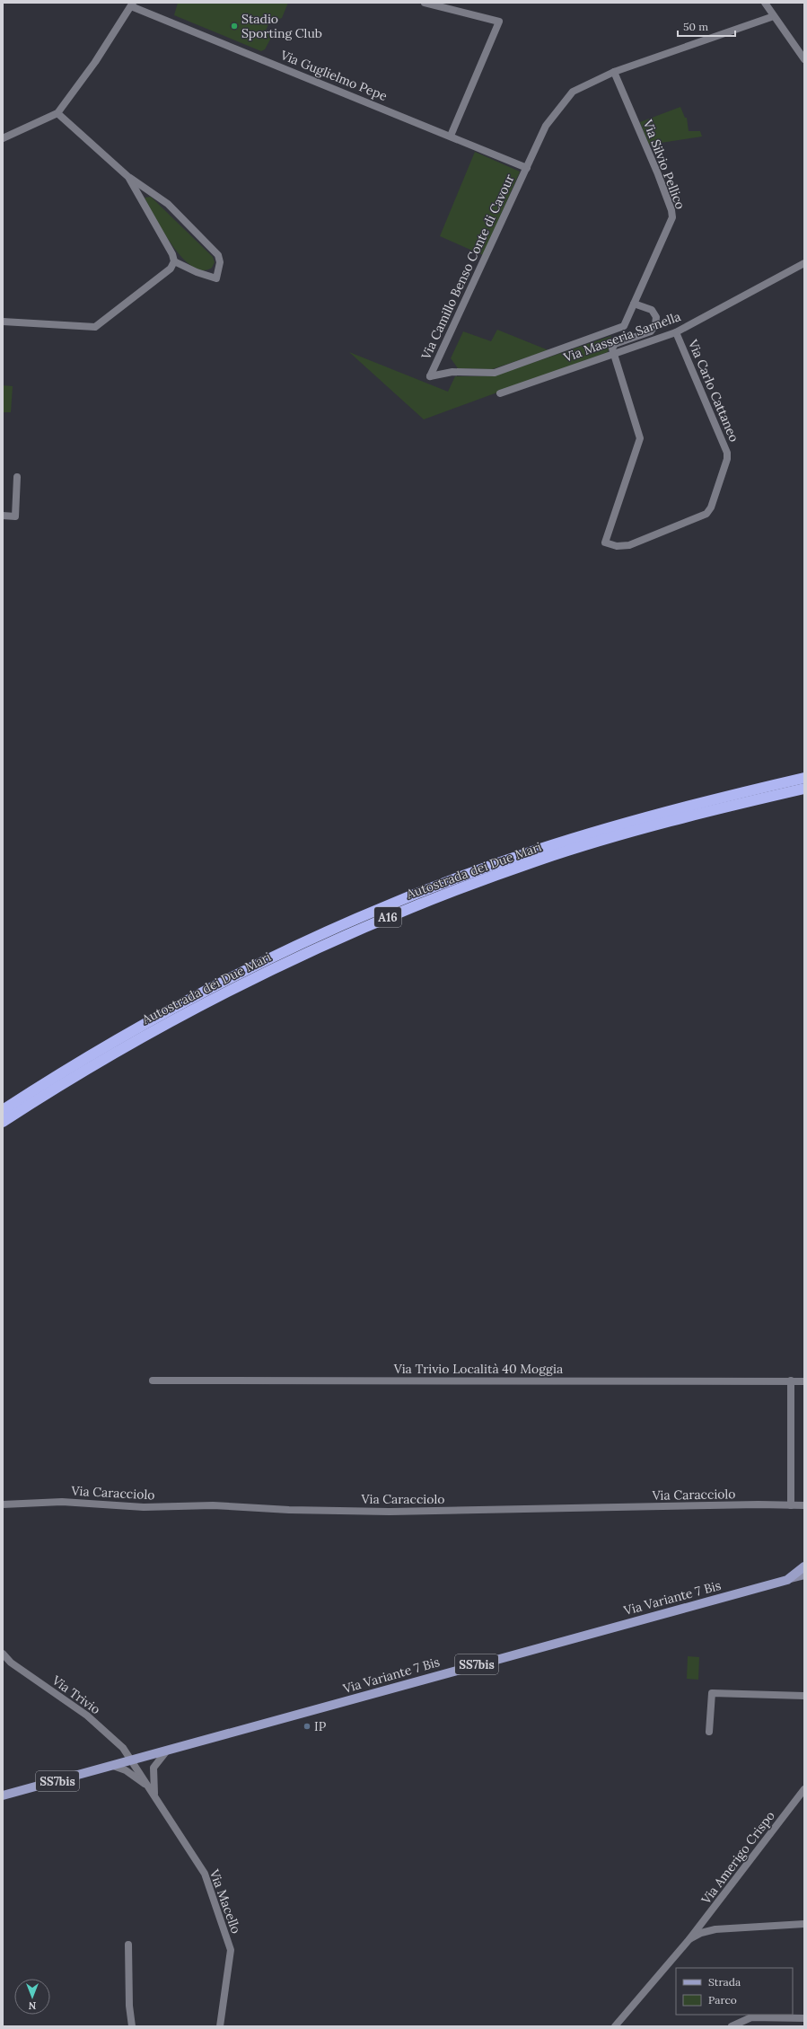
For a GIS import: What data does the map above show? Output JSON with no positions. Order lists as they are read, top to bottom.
{
  "streets": {
    "highway": ["Autostrada dei Due Mari", "A16"],
    "main road": ["Via Variante 7 Bis", "SS7bis"],
    "street": [
      "Via Guglielmo Pepe",
      "Via Silvio Pellico",
      "Via Camillo Benso Conte di Cavour",
      "Via Masseria Sarnella",
      "Via Carlo Cattaneo",
      "Via Trivio Località 40 Moggia",
      "Via Caracciolo",
      "Via Trivio",
      "Via Amerigo Crispo",
      "Via Macello"
    ]
  },
  "crossings": [
    ["Via Guglielmo Pepe", "Via Camillo Benso Conte di Cavour"],
    ["Via Silvio Pellico", "Via Camillo Benso Conte di Cavour"],
    ["Via Masseria Sarnella", "Via Carlo Cattaneo"],
    ["Via Variante 7 Bis", "Via Trivio"],
    ["Via Variante 7 Bis", "Via Macello"],
    ["Via Trivio", "Via Macello"]
  ],
  "places": ["Stadio Sporting Club", "IP"],
  "legend": ["Strada", "Parco"],
  "scale_bar": "50 m",
  "north": "bottom"
}
